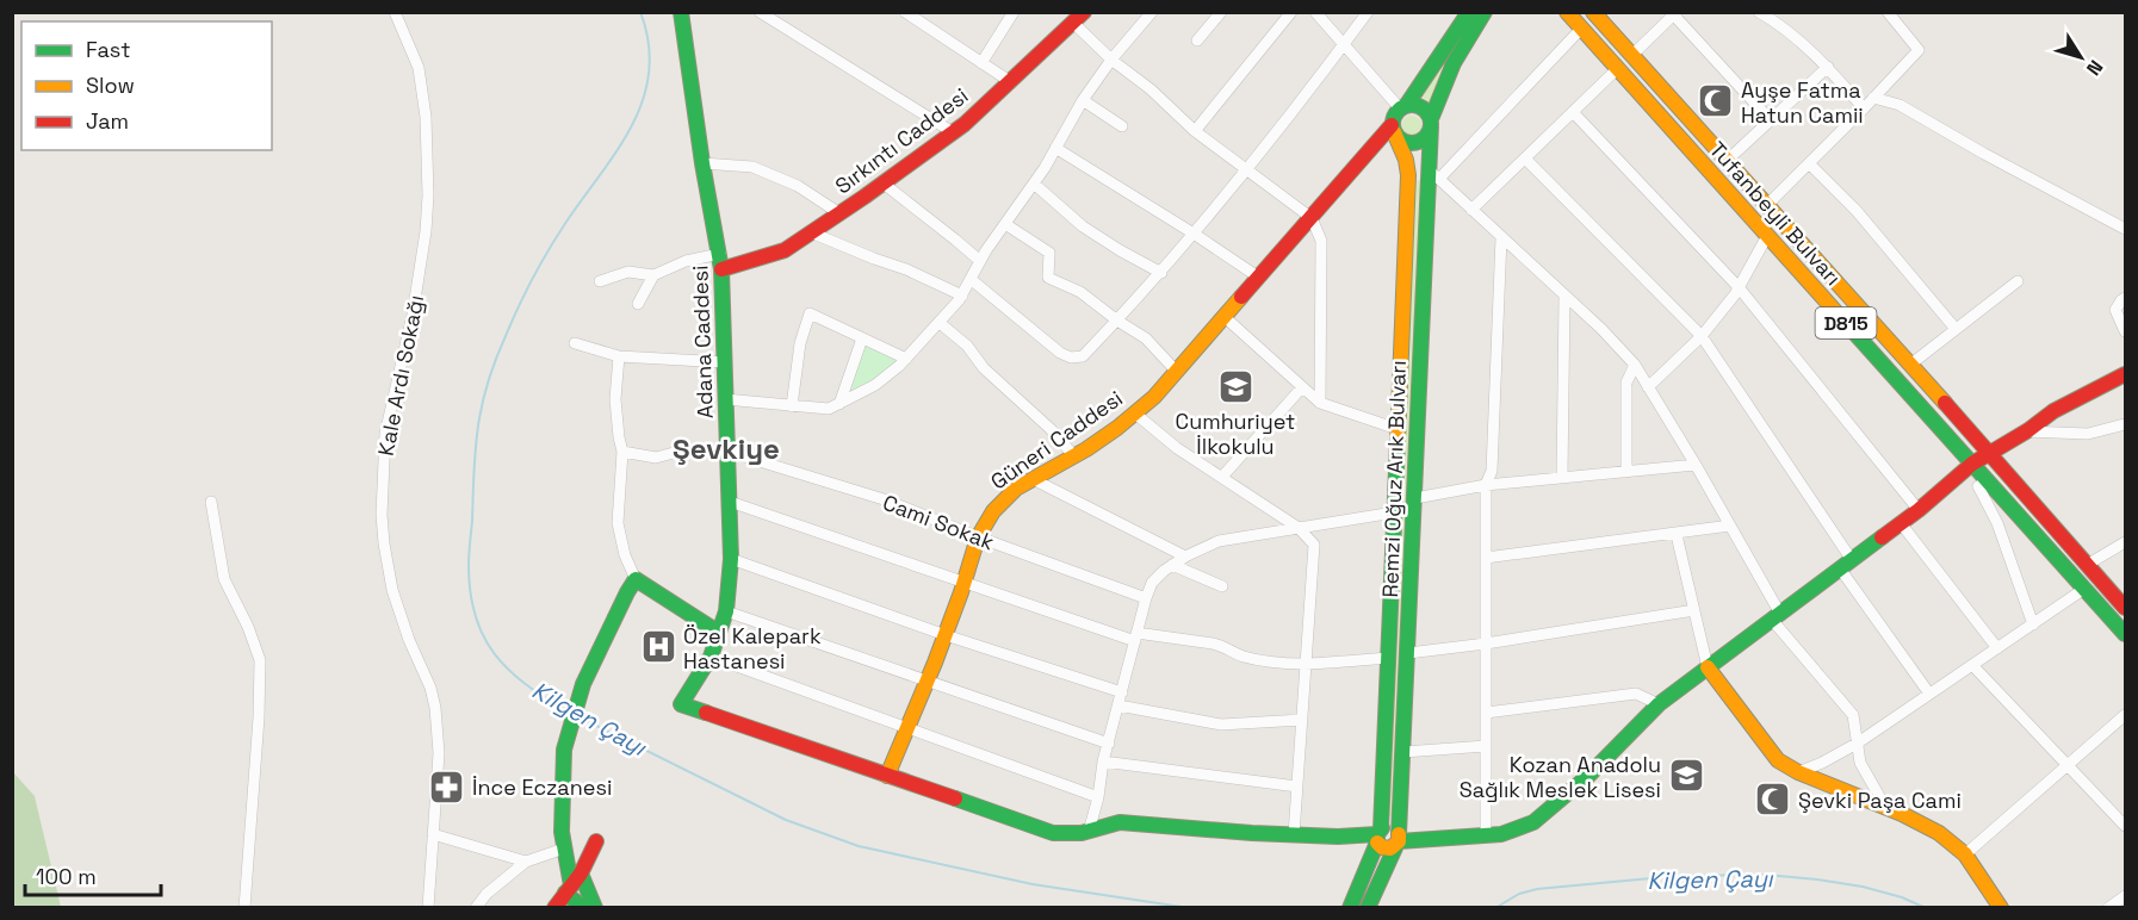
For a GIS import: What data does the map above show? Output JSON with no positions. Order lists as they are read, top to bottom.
{
  "streets": {
    "main road": [
      "Sırkıntı Caddesi",
      "Tufanbeyli Bulvarı",
      "D815",
      "Adana Caddesi",
      "Güneri Caddesi",
      "Remzi Oğuz Arık Bulvarı"
    ],
    "street": ["Kale Ardı Sokağı", "Cami Sokak"]
  },
  "crossings": [
    ["Sırkıntı Caddesi", "Adana Caddesi"],
    ["Adana Caddesi", "Güneri Caddesi"],
    ["Adana Caddesi", "Cami Sokak"],
    ["Güneri Caddesi", "Remzi Oğuz Arık Bulvarı"],
    ["Güneri Caddesi", "Cami Sokak"]
  ],
  "districts": ["Şevkiye"],
  "water": ["Kilgen Çayı"],
  "places": {
    "mosque": ["Ayşe Fatma Hatun Camii", "Şevki Paşa Cami"],
    "school or university": ["Cumhuriyet İlkokulu", "Kozan Anadolu Sağlık Meslek Lisesi"],
    "hospital": ["Özel Kalepark Hastanesi"],
    "pharmacy": ["İnce Eczanesi"]
  },
  "legend": ["Fast", "Slow", "Jam"],
  "scale_bar": "100 m",
  "north": "bottom right"
}
